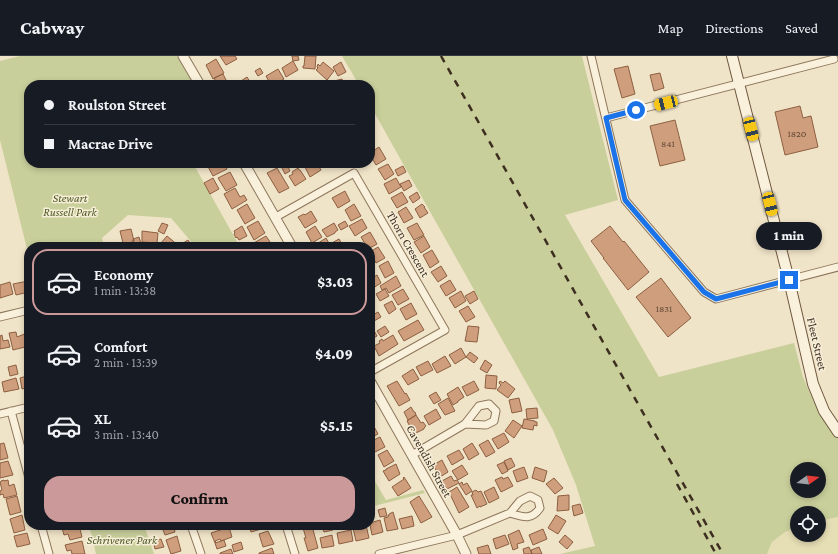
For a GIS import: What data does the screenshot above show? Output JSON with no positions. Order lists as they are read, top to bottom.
{
  "streets": {
    "main road": ["Fleet Street"],
    "street": ["Thorn Crescent", "Cavendish Street"]
  },
  "parks": ["Stewart Russell Park", "Schrivener Park"],
  "house_numbers": ["1820", "841", "1831"],
  "north": "right",
  "page": {
    "header": "Cabway",
    "nav": ["Map", "Directions", "Saved"],
    "banner": ["Roulston Street", "Macrae Drive"],
    "bubble": "1 min",
    "list": [
      {
        "name": "Economy",
        "note": "1 min · 13:38",
        "value": "$3.03"
      },
      {
        "name": "Comfort",
        "note": "2 min · 13:39",
        "value": "$4.09"
      },
      {
        "name": "XL",
        "note": "3 min · 13:40",
        "value": "$5.15"
      }
    ],
    "buttons": "Confirm"
  }
}
